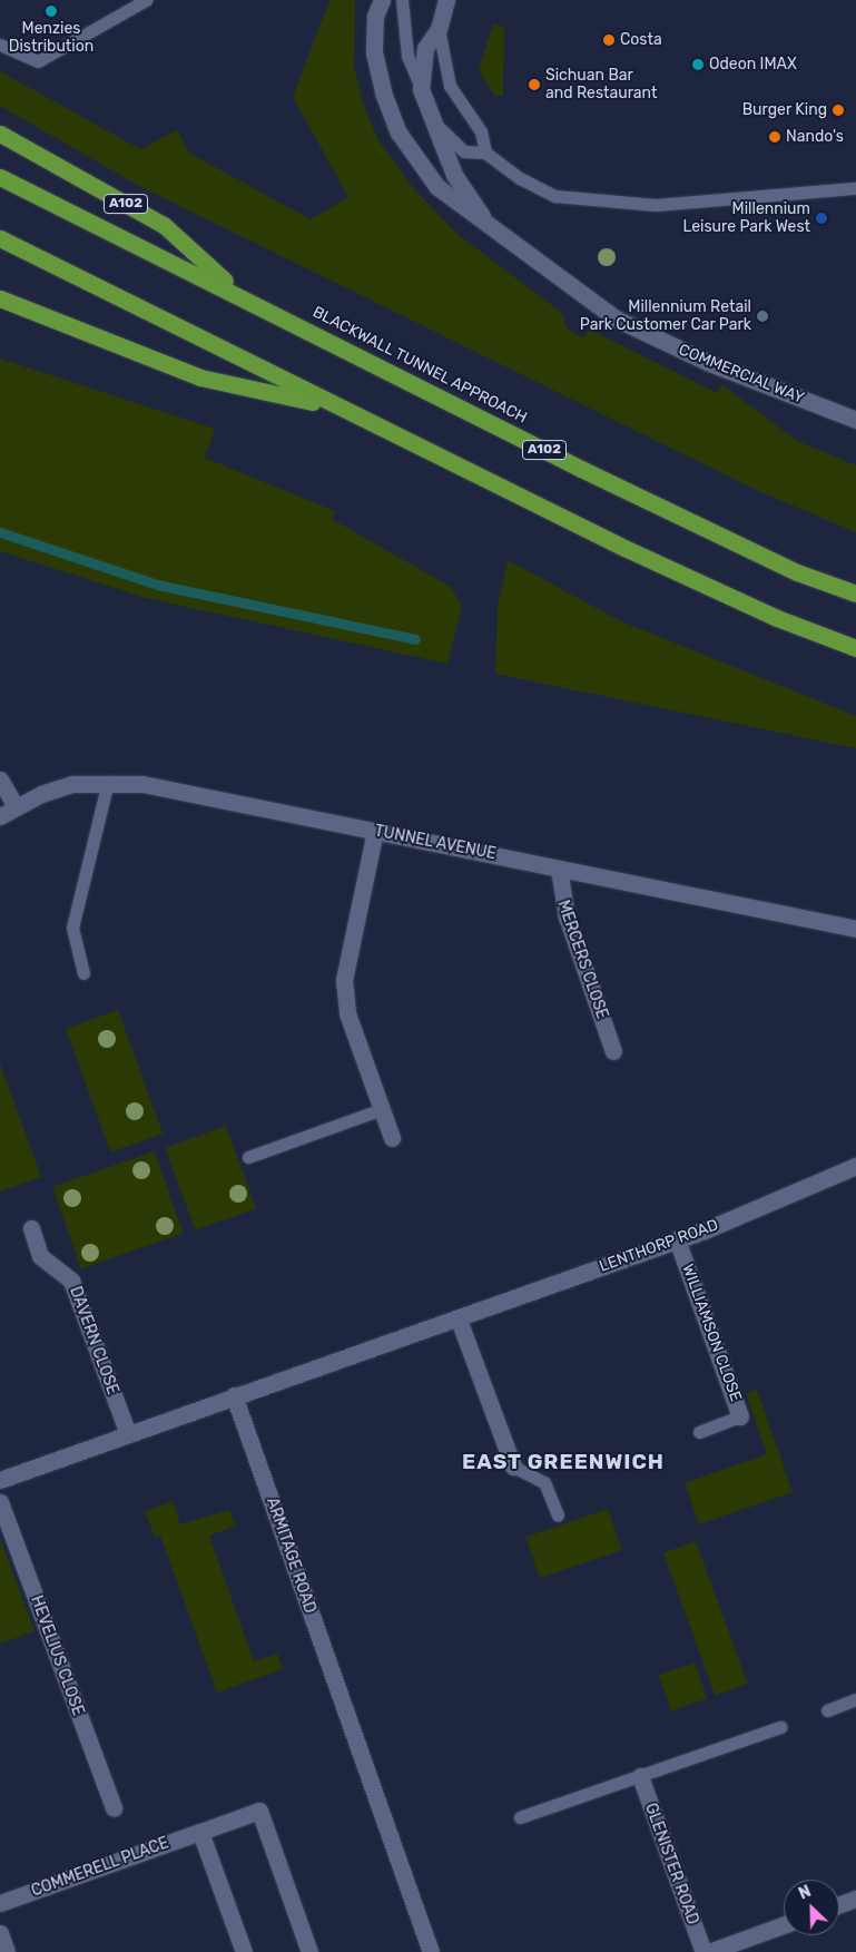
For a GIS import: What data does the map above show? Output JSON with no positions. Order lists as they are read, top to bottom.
{
  "streets": {
    "highway": ["A102", "BLACKWALL TUNNEL APPROACH"],
    "street": [
      "COMMERCIAL WAY",
      "TUNNEL AVENUE",
      "MERCERS CLOSE",
      "LENTHORP ROAD",
      "WILLIAMSON CLOSE",
      "DAVERN CLOSE",
      "ARMITAGE ROAD",
      "HEVELIUS CLOSE",
      "GLENISTER ROAD",
      "COMMERELL PLACE"
    ]
  },
  "crossings": [
    ["A102", "BLACKWALL TUNNEL APPROACH"],
    ["TUNNEL AVENUE", "MERCERS CLOSE"],
    ["LENTHORP ROAD", "WILLIAMSON CLOSE"],
    ["LENTHORP ROAD", "ARMITAGE ROAD"]
  ],
  "districts": ["EAST GREENWICH"],
  "places": [
    "Menzies Distribution",
    "Costa",
    "Odeon IMAX",
    "Sichuan Bar and Restaurant",
    "Burger King",
    "Nando's",
    "Millennium Leisure Park West",
    "Millennium Retail Park Customer Car Park"
  ],
  "north": "top left"
}
